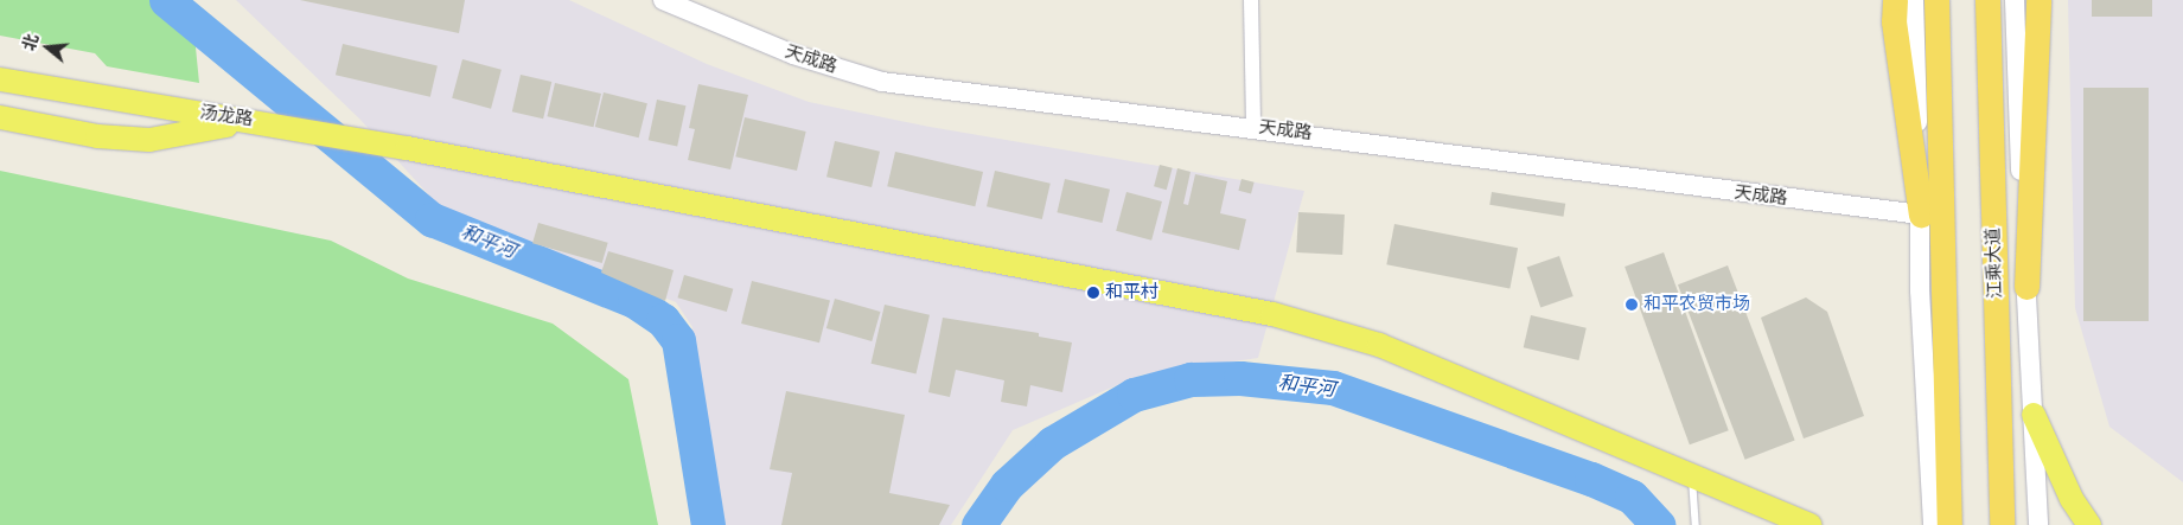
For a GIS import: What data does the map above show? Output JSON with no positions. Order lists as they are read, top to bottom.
{
  "streets": {
    "highway": ["江乘大道"],
    "main road": ["汤龙路"],
    "street": ["天成路"]
  },
  "water": ["和平河"],
  "places": ["和平村", "和平农贸市场"],
  "north": "left"
}
